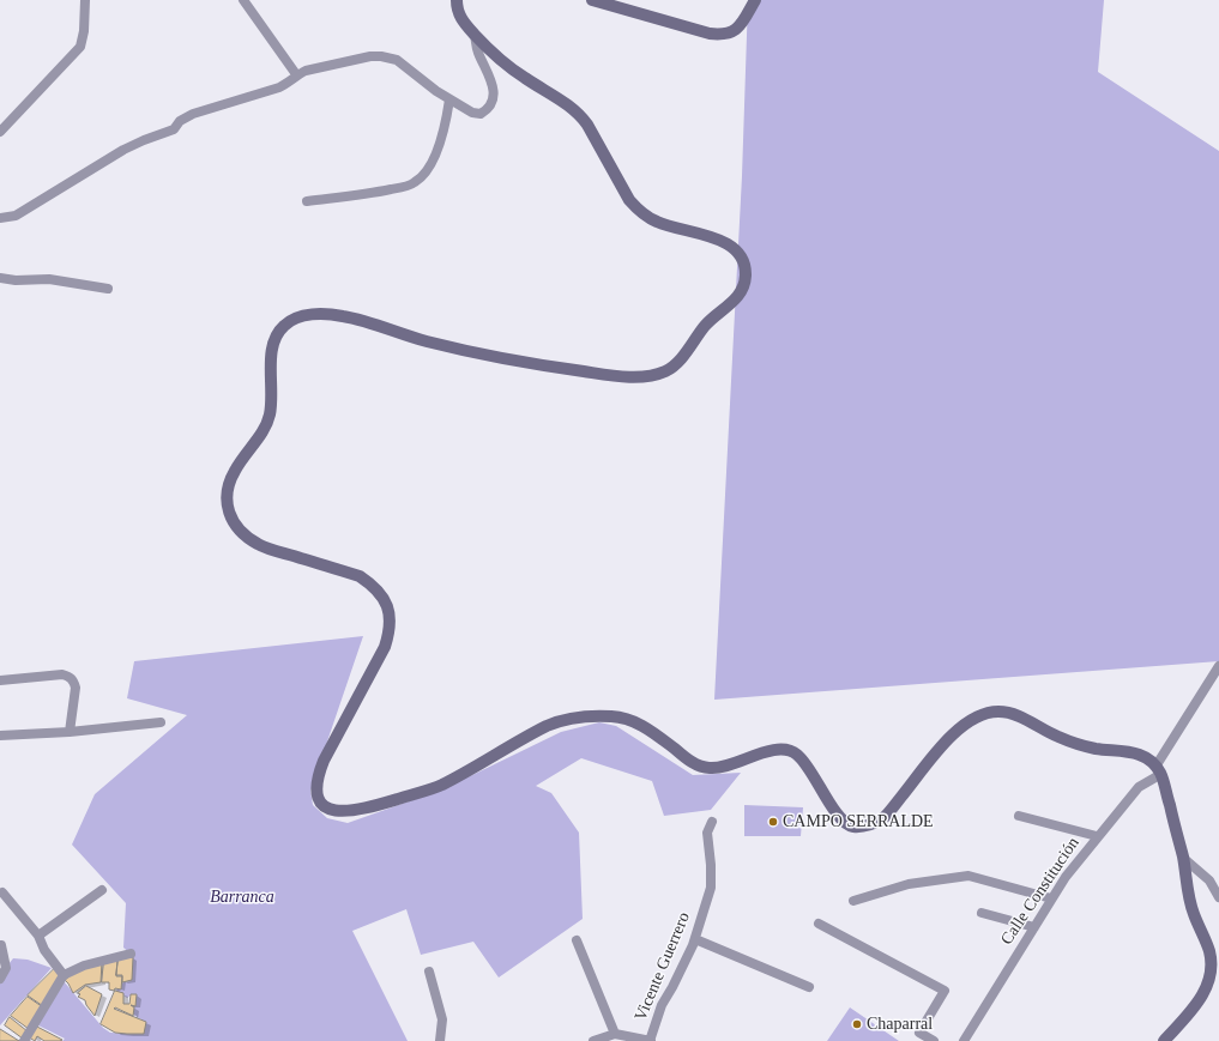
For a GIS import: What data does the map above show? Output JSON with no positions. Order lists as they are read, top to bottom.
{
  "streets": {
    "street": ["Calle Constitución", "Vicente Guerrero"]
  },
  "parks": ["Barranca"],
  "places": ["CAMPO SERRALDE", "Chaparral"]
}
